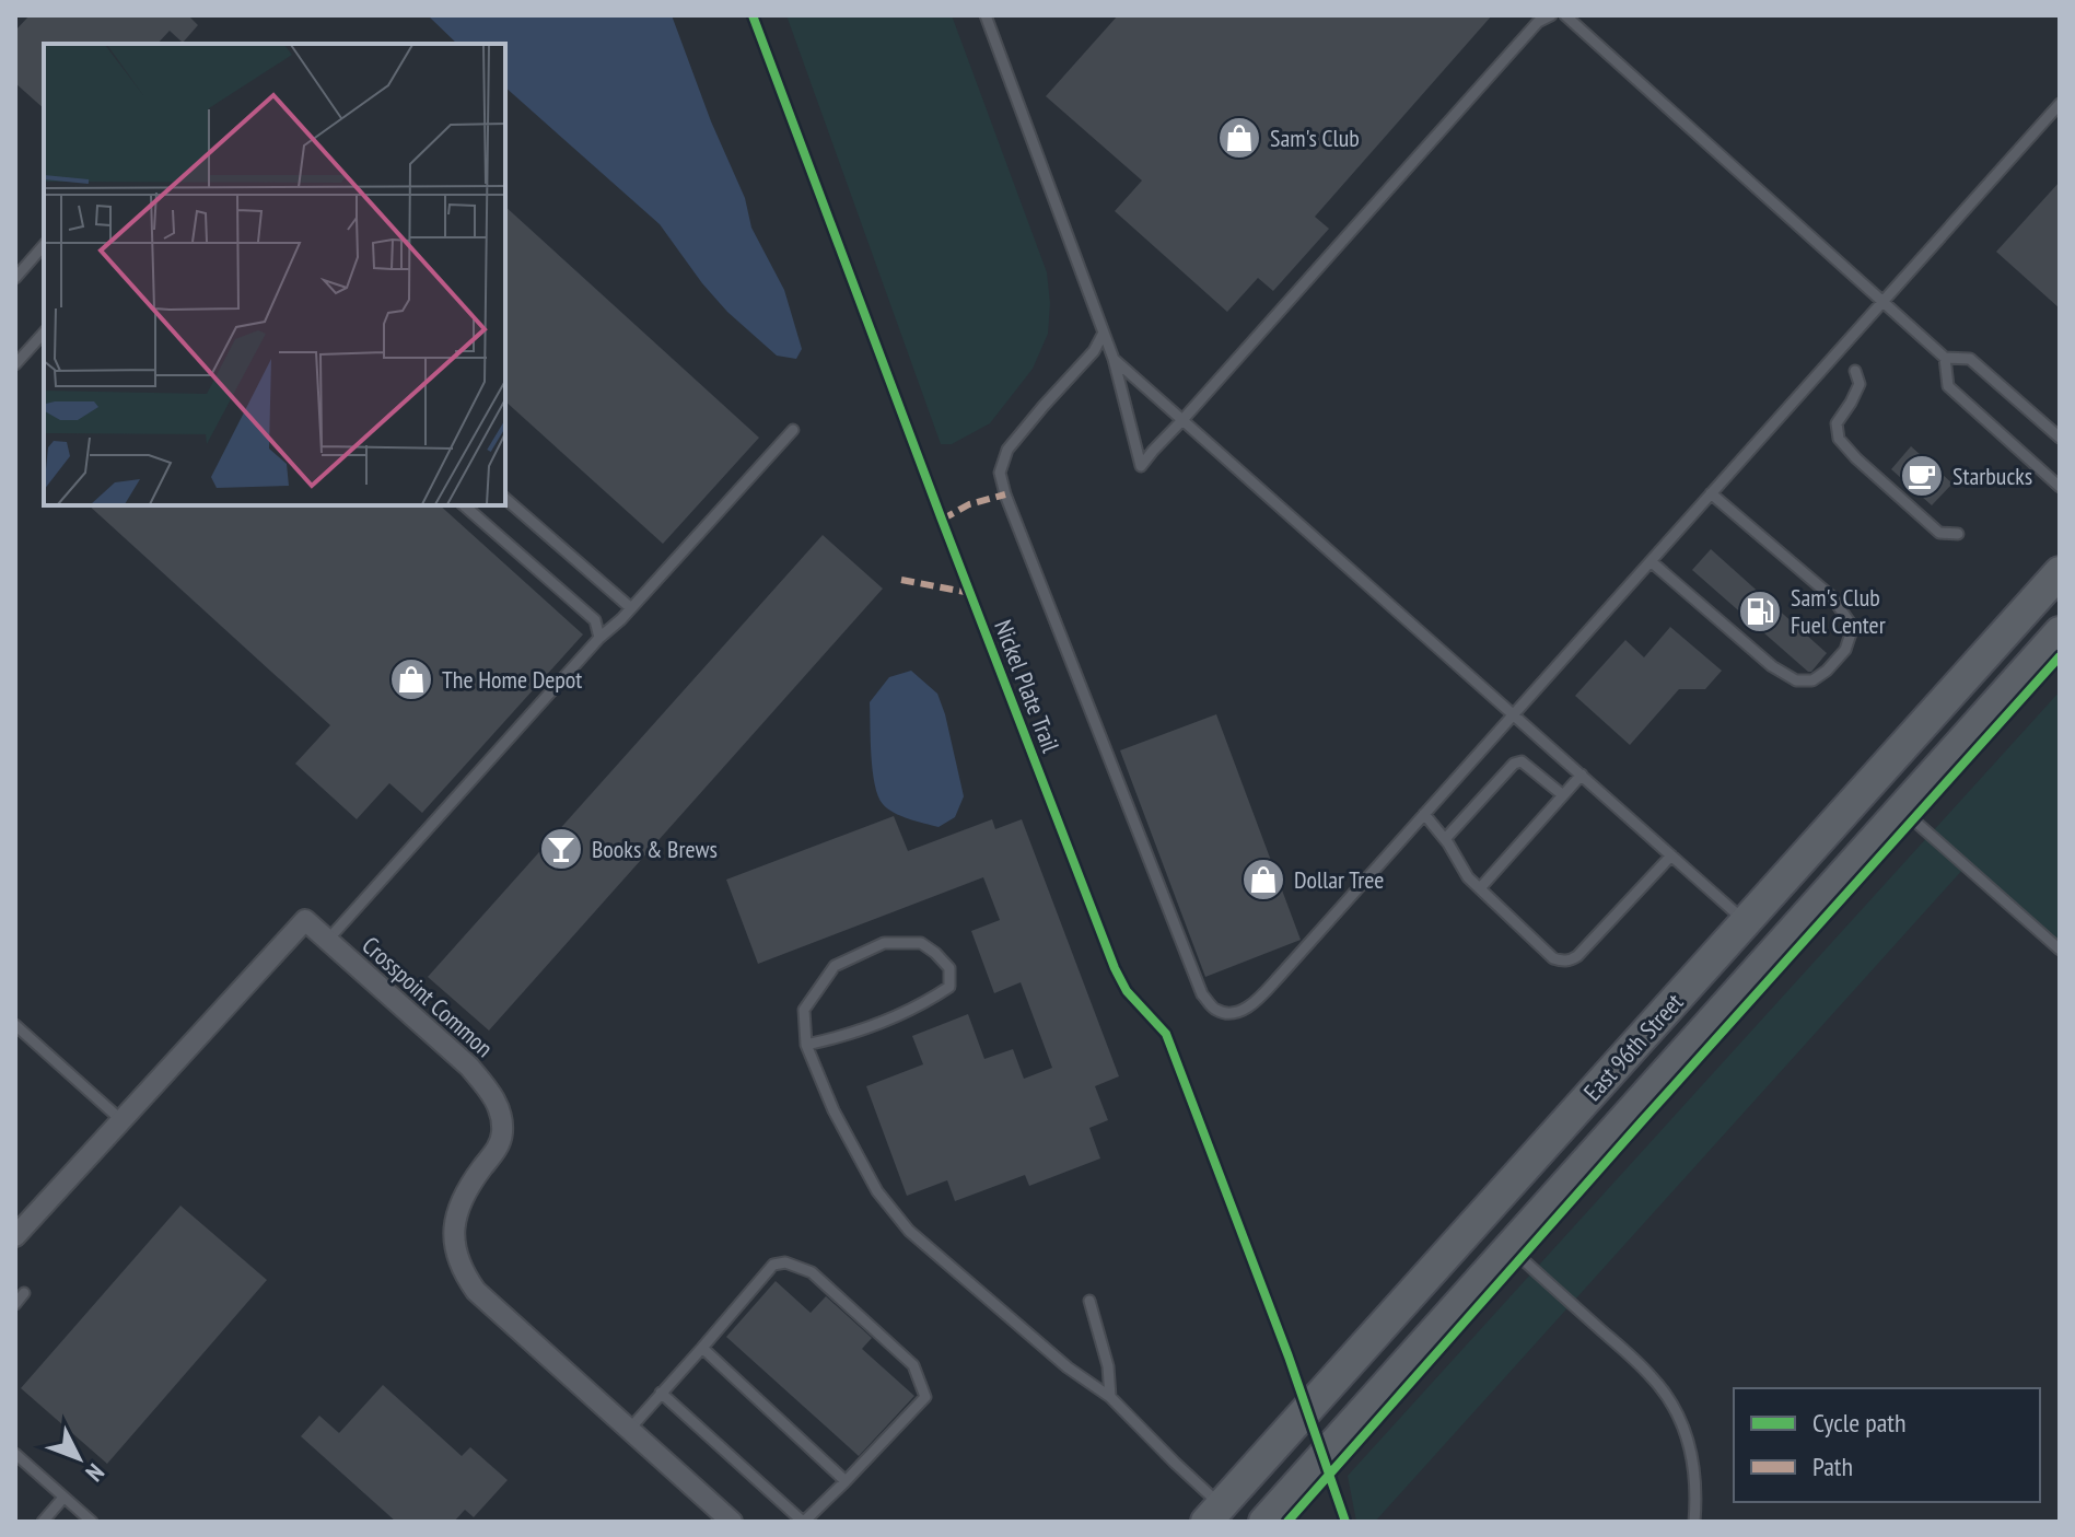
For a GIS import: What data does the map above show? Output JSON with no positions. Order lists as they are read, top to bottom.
{
  "streets": {
    "main road": ["East 96th Street"],
    "street": ["Crosspoint Common"],
    "cycle path": ["Nickel Plate Trail"]
  },
  "places": {
    "shop": ["Sam's Club", "The Home Depot", "Dollar Tree"],
    "cafe": ["Starbucks"],
    "fuel station": ["Sam's Club Fuel Center"],
    "bar": ["Books & Brews"]
  },
  "legend": ["Cycle path", "Path"],
  "north": "bottom right"
}
